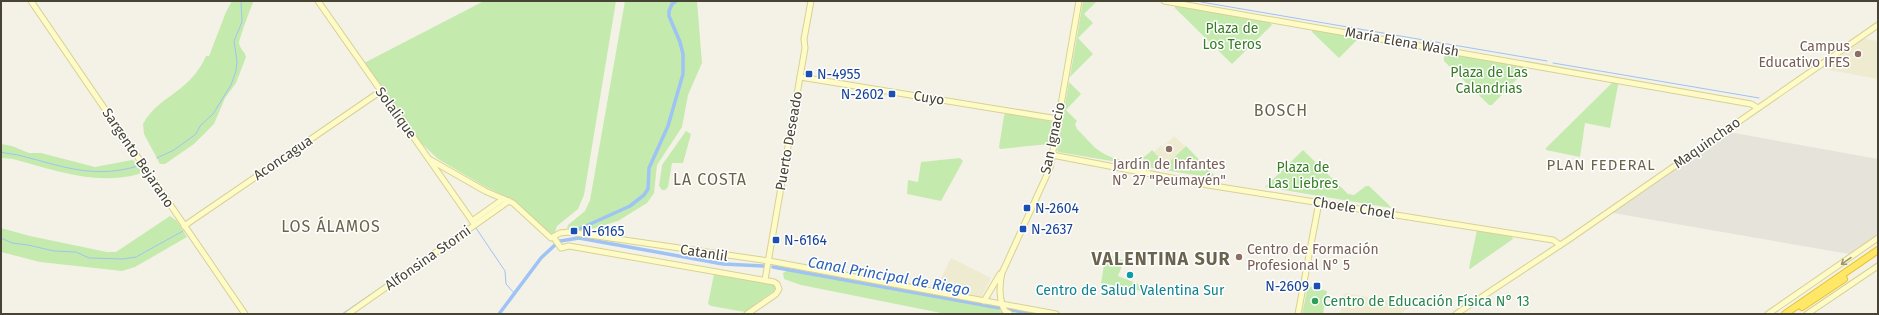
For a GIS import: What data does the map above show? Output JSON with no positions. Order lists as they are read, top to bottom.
{
  "streets": {
    "street": [
      "María Elena Walsh",
      "Cuyo",
      "Solalique",
      "San Ignacio",
      "Puerto Deseado",
      "Maquinchao",
      "Sargento Bejarano",
      "Aconcagua",
      "Choele Choel",
      "Catanlil",
      "Alfonsina Storni"
    ]
  },
  "crossings": [
    ["María Elena Walsh", "Maquinchao"],
    ["Cuyo", "San Ignacio"],
    ["Cuyo", "Puerto Deseado"],
    ["Solalique", "Aconcagua"],
    ["Solalique", "Alfonsina Storni"],
    ["San Ignacio", "Choele Choel"],
    ["San Ignacio", "Catanlil"],
    ["Puerto Deseado", "Catanlil"],
    ["Maquinchao", "Choele Choel"],
    ["Sargento Bejarano", "Aconcagua"]
  ],
  "districts": [
    "BOSCH",
    "PLAN FEDERAL",
    "LA COSTA",
    "LOS ÁLAMOS",
    "VALENTINA SUR"
  ],
  "water": ["Canal Principal de Riego"],
  "parks": ["Plaza de Los Teros", "Plaza de Las Calandrias", "Plaza de Las Liebres"],
  "places": {
    "other": [
      "Campus Educativo IFES",
      "Jardín de Infantes N° 27 \"Peumayén\"",
      "Centro de Formación Profesional N° 5",
      "Centro de Salud Valentina Sur",
      "Centro de Educación Física N° 13"
    ],
    "transit": [
      "N-4955",
      "N-2602",
      "N-2604",
      "N-2637",
      "N-6165",
      "N-6164",
      "N-2609"
    ]
  }
}
